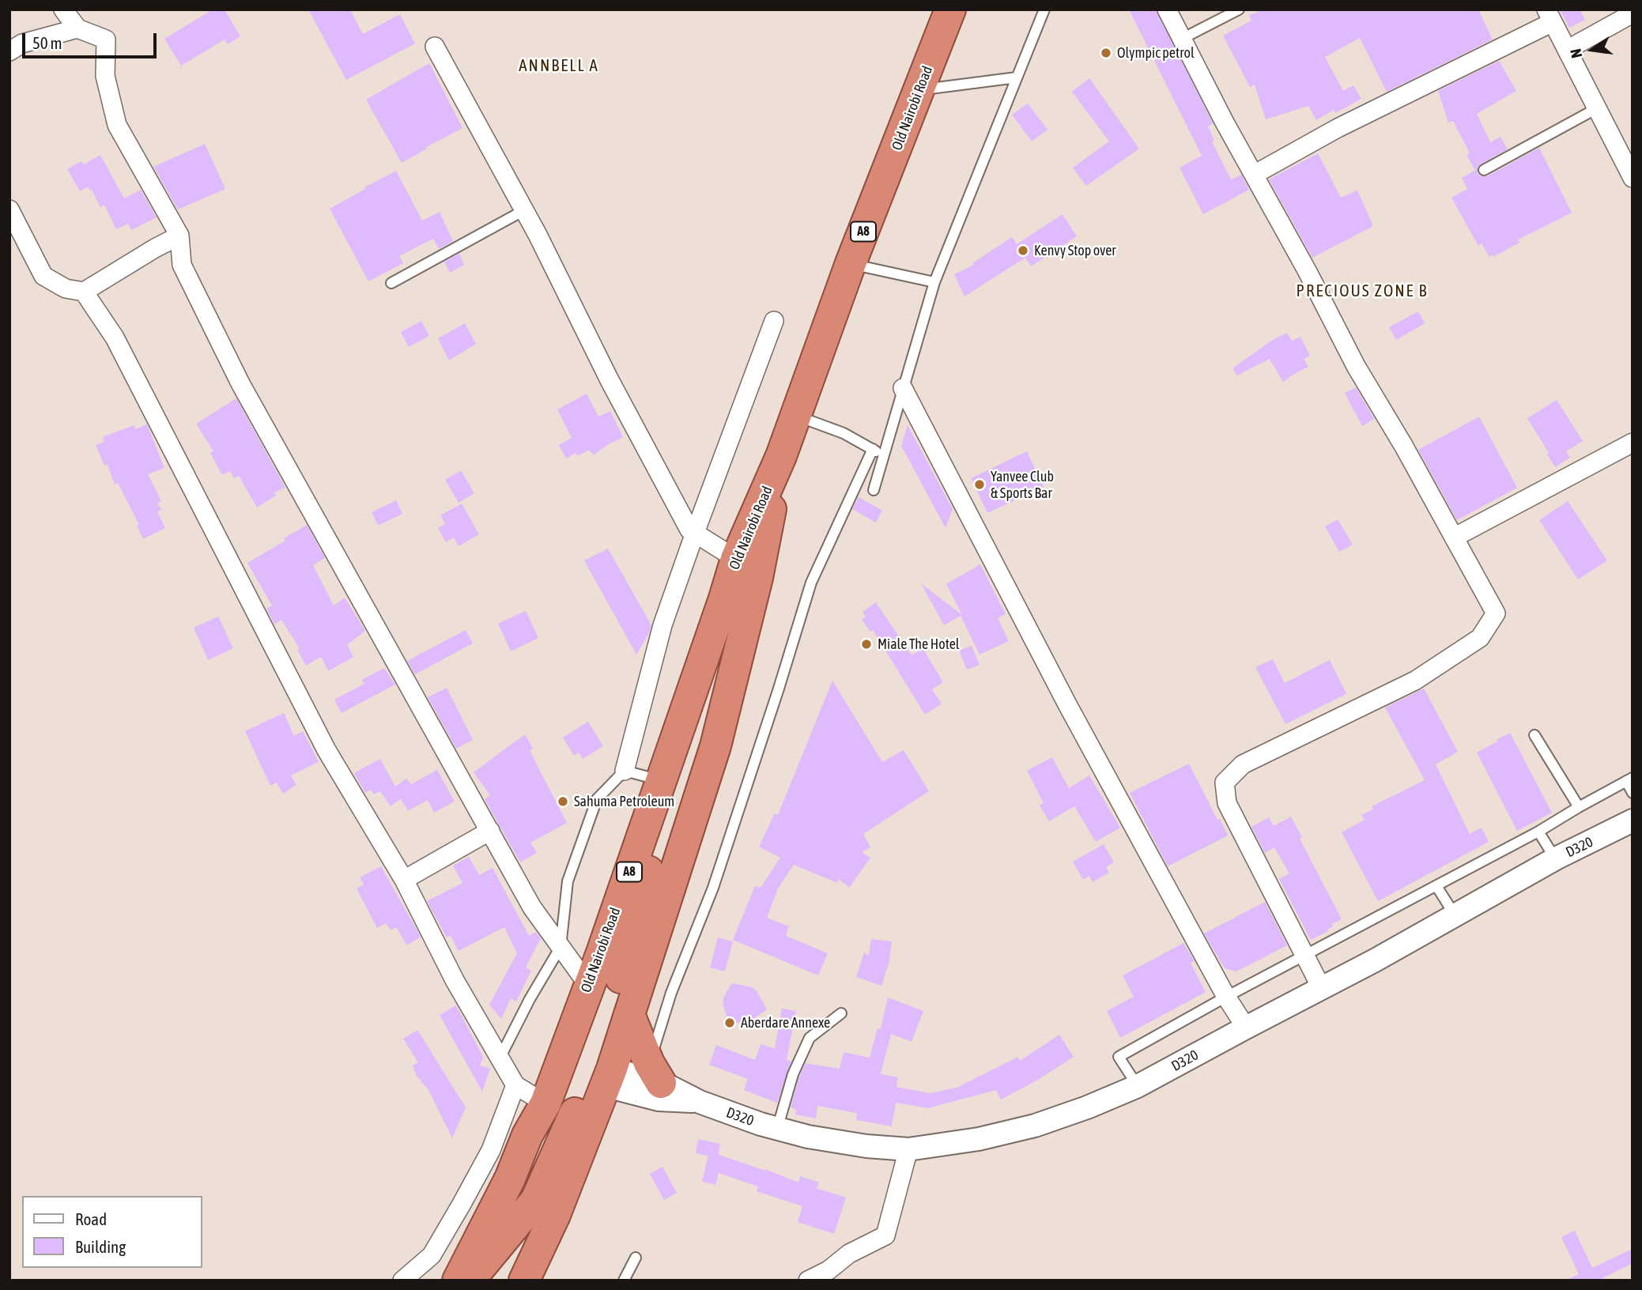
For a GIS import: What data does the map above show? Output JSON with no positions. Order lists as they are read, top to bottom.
{
  "streets": {
    "highway": ["Old Nairobi Road", "A8"],
    "street": ["D320"]
  },
  "crossings": [
    ["Old Nairobi Road", "D320"]
  ],
  "districts": ["ANNBELL A", "PRECIOUS ZONE B"],
  "places": [
    "Olympic petrol",
    "Kenvy Stop over",
    "Yanvee Club & Sports Bar",
    "Miale The Hotel",
    "Sahuma Petroleum",
    "Aberdare Annexe"
  ],
  "legend": ["Road", "Building"],
  "scale_bar": "50 m",
  "north": "left"
}
